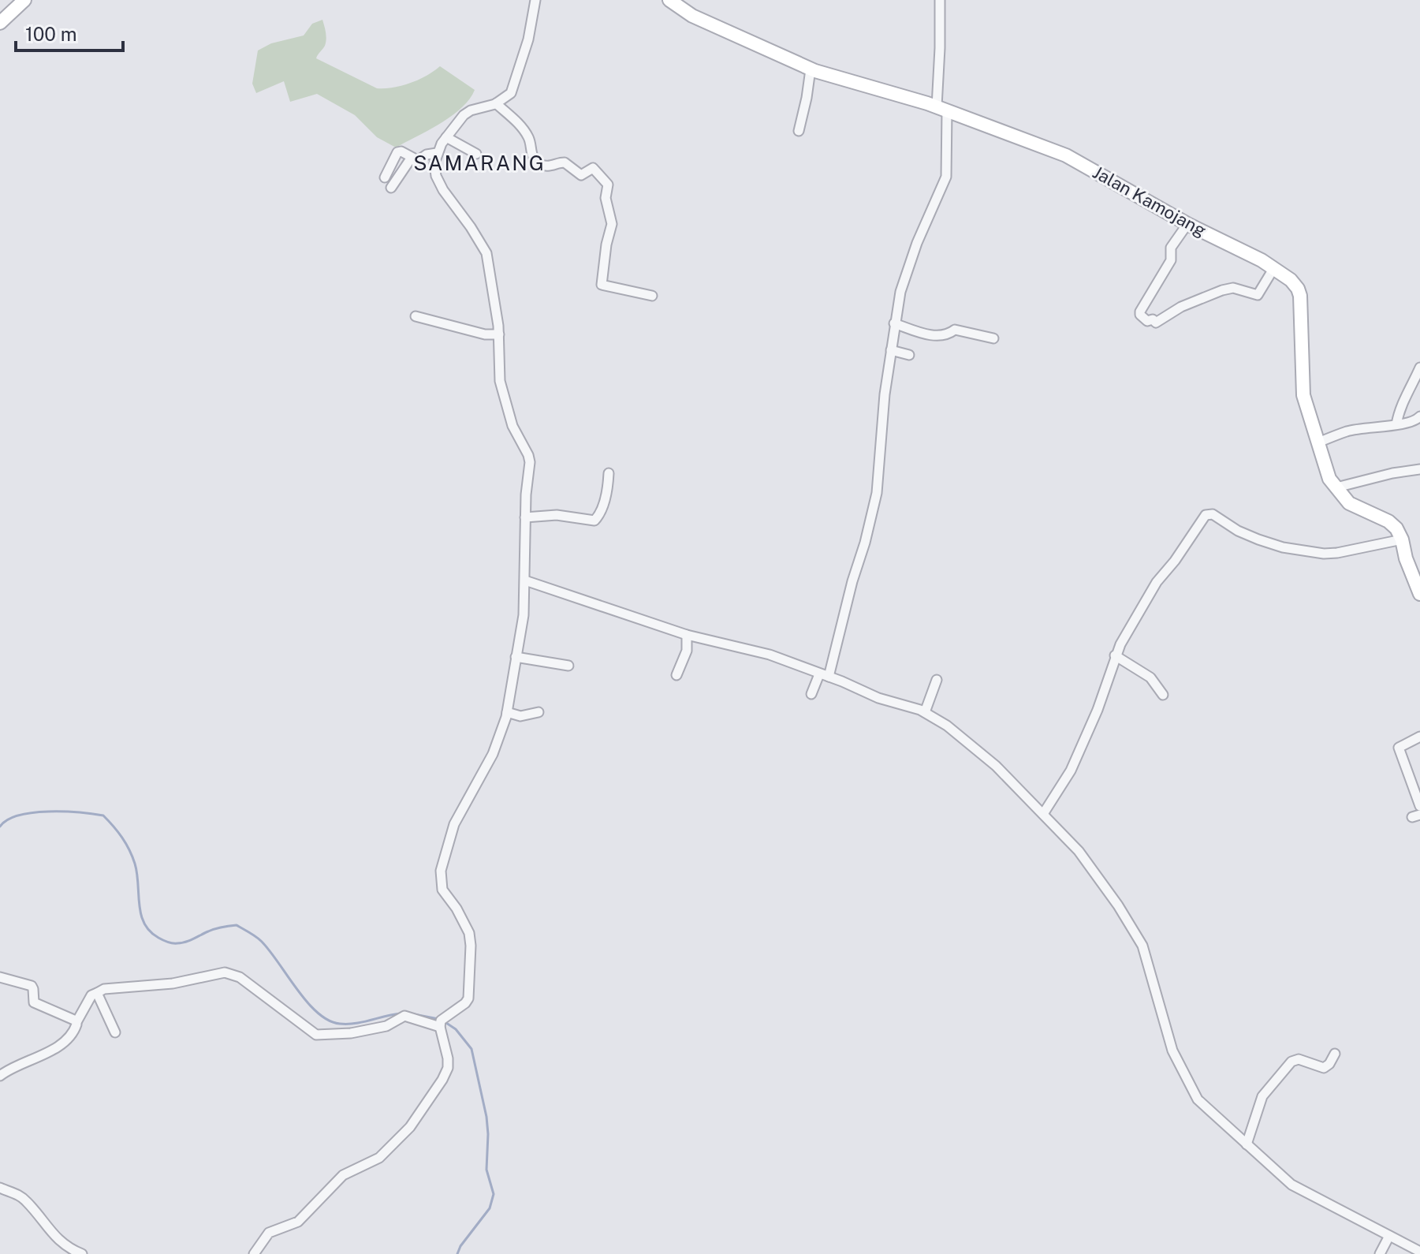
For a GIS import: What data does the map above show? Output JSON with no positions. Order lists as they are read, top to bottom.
{
  "streets": {
    "main road": ["Jalan Kamojang"]
  },
  "districts": ["SAMARANG"],
  "scale_bar": "100 m"
}
